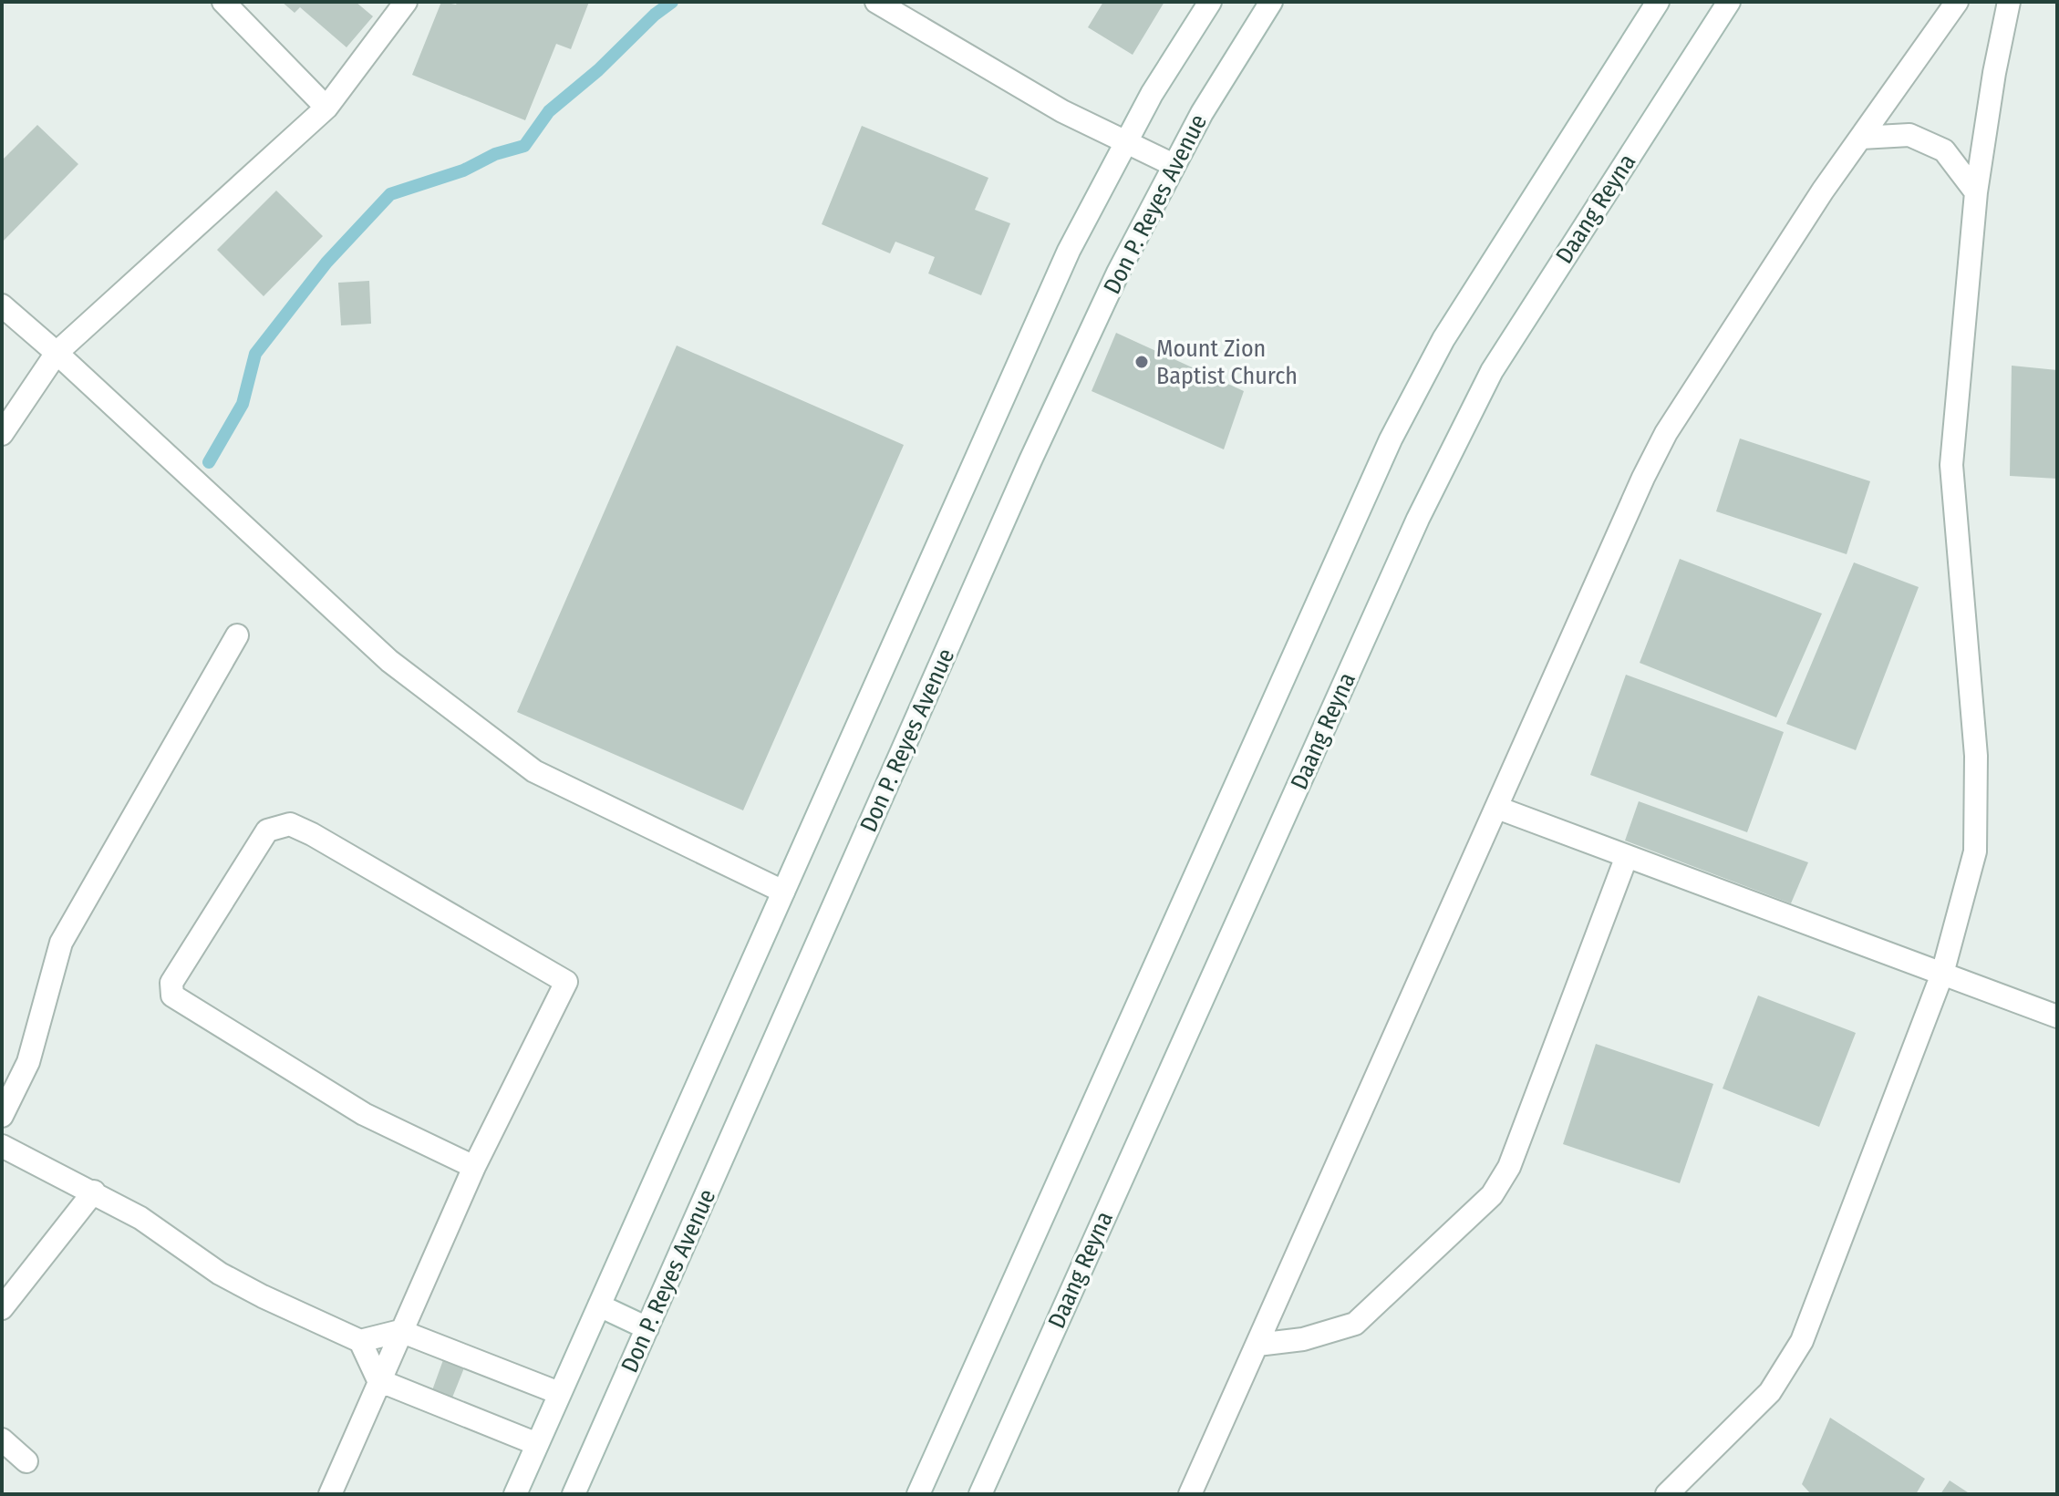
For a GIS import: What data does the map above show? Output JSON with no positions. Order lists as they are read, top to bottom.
{
  "streets": {
    "street": ["Don P. Reyes Avenue", "Daang Reyna"]
  },
  "places": ["Mount Zion Baptist Church"]
}
